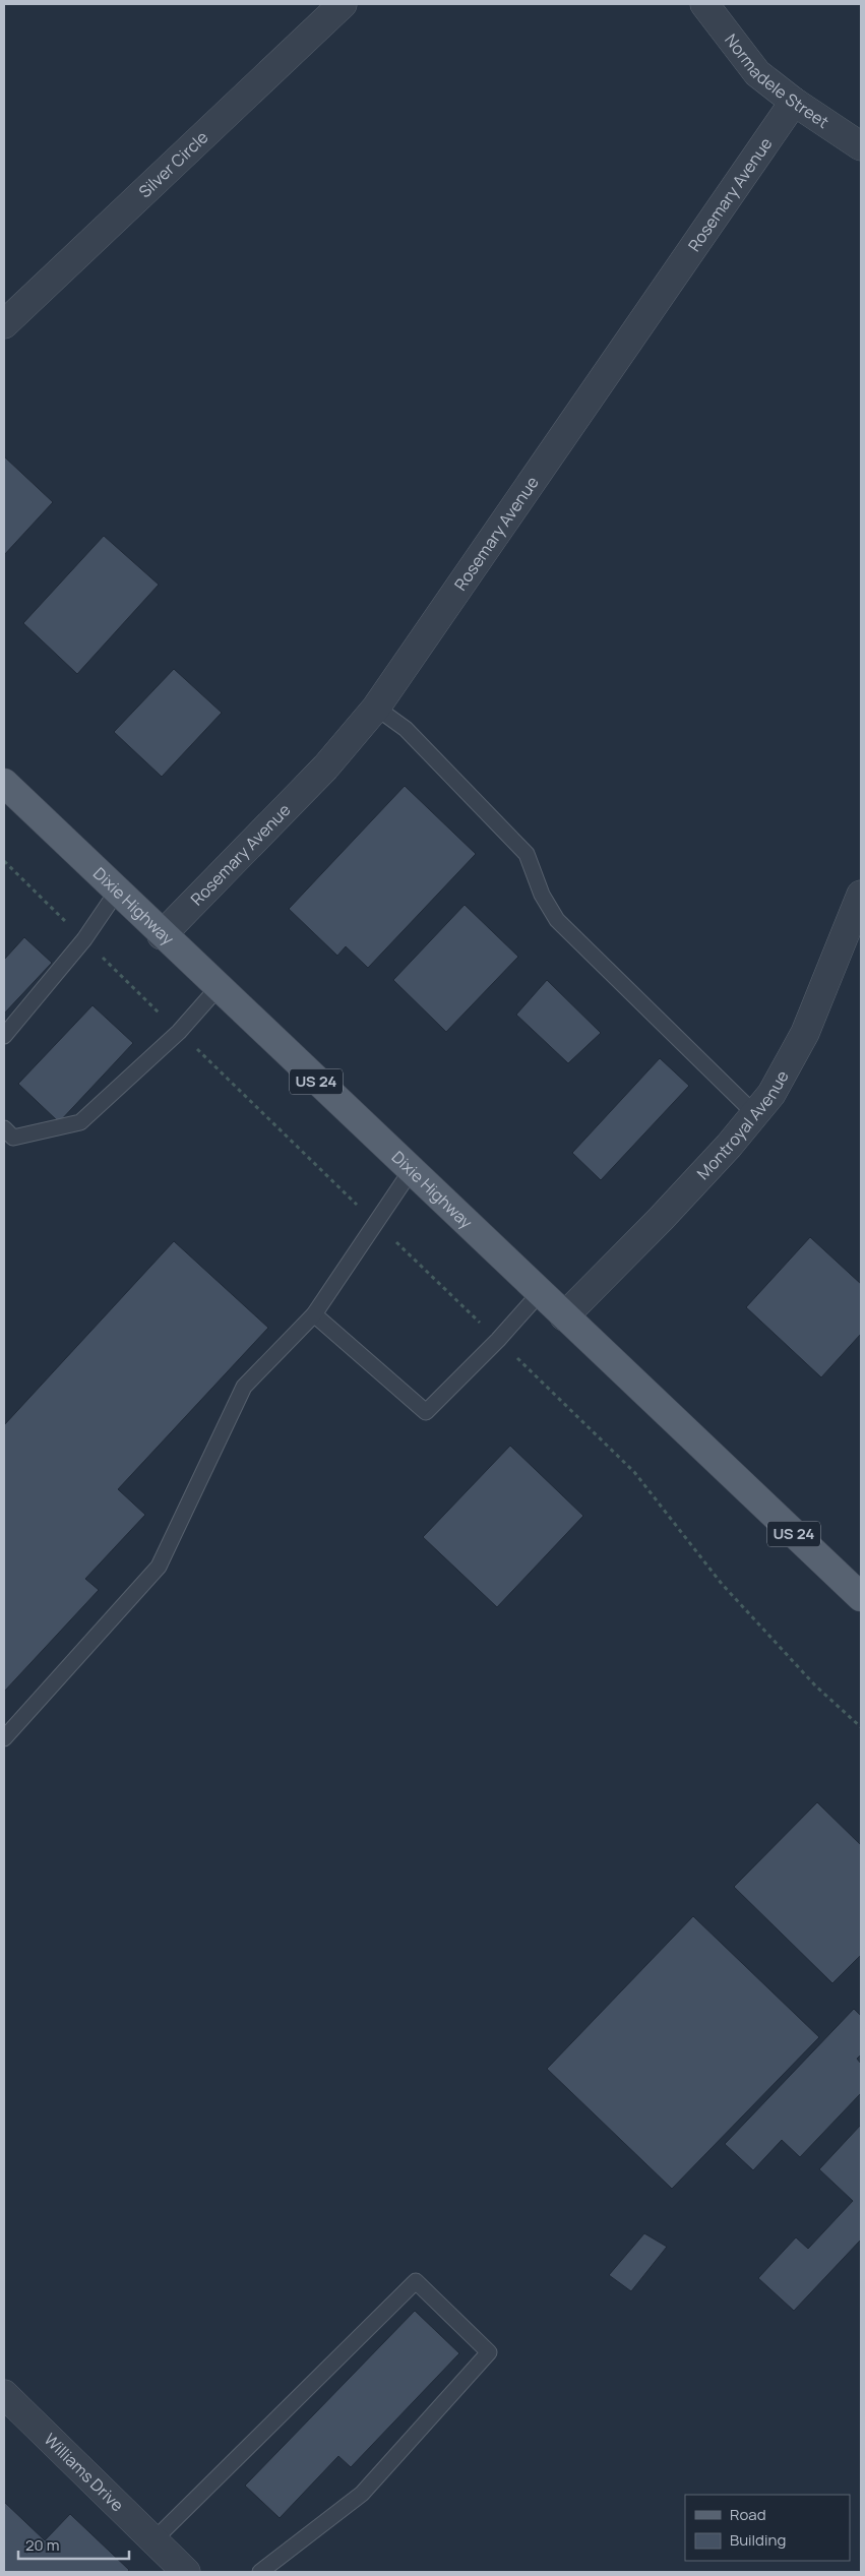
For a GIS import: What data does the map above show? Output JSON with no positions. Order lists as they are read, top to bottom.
{
  "streets": {
    "main road": ["Dixie Highway", "US 24"],
    "street": [
      "Normadele Street",
      "Silver Circle",
      "Rosemary Avenue",
      "Montroyal Avenue",
      "Williams Drive"
    ]
  },
  "crossings": [
    ["Normadele Street", "Rosemary Avenue"],
    ["Rosemary Avenue", "Dixie Highway"],
    ["Dixie Highway", "Montroyal Avenue"]
  ],
  "legend": ["Road", "Building"],
  "scale_bar": "20 m"
}
